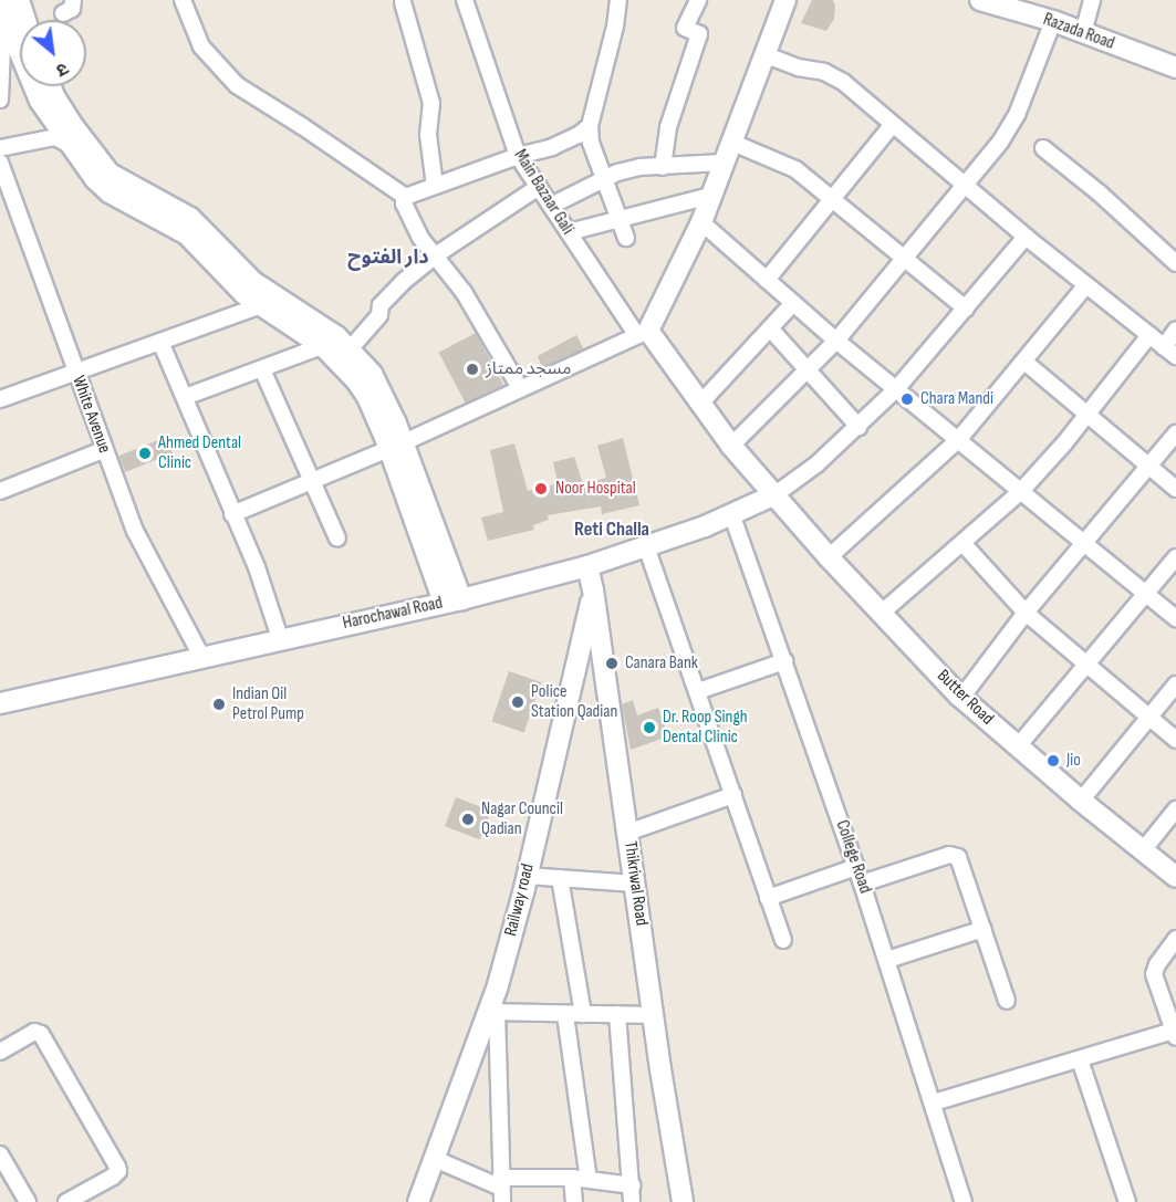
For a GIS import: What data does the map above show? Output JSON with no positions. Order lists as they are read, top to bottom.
{
  "streets": {
    "main road": [
      "Razada Road",
      "Harochawal Road",
      "Butter Road",
      "Thikriwal Road",
      "Railway road"
    ],
    "street": ["Main Bazaar Gali", "White Avenue", "College Road"]
  },
  "crossings": [
    ["Main Bazaar Gali", "Butter Road"],
    ["White Avenue", "Harochawal Road"],
    ["Harochawal Road", "Butter Road"],
    ["Harochawal Road", "College Road"],
    ["Harochawal Road", "Thikriwal Road"],
    ["Thikriwal Road", "Railway road"]
  ],
  "districts": ["دار الفتوح", "Reti Challa"],
  "places": [
    "مسجد ممتاز",
    "Chara Mandi",
    "Ahmed Dental Clinic",
    "Noor Hospital",
    "Canara Bank",
    "Police Station Qadian",
    "Indian Oil Petrol Pump",
    "Dr. Roop Singh Dental Clinic",
    "Jio",
    "Nagar Council Qadian"
  ],
  "north": "bottom right"
}
